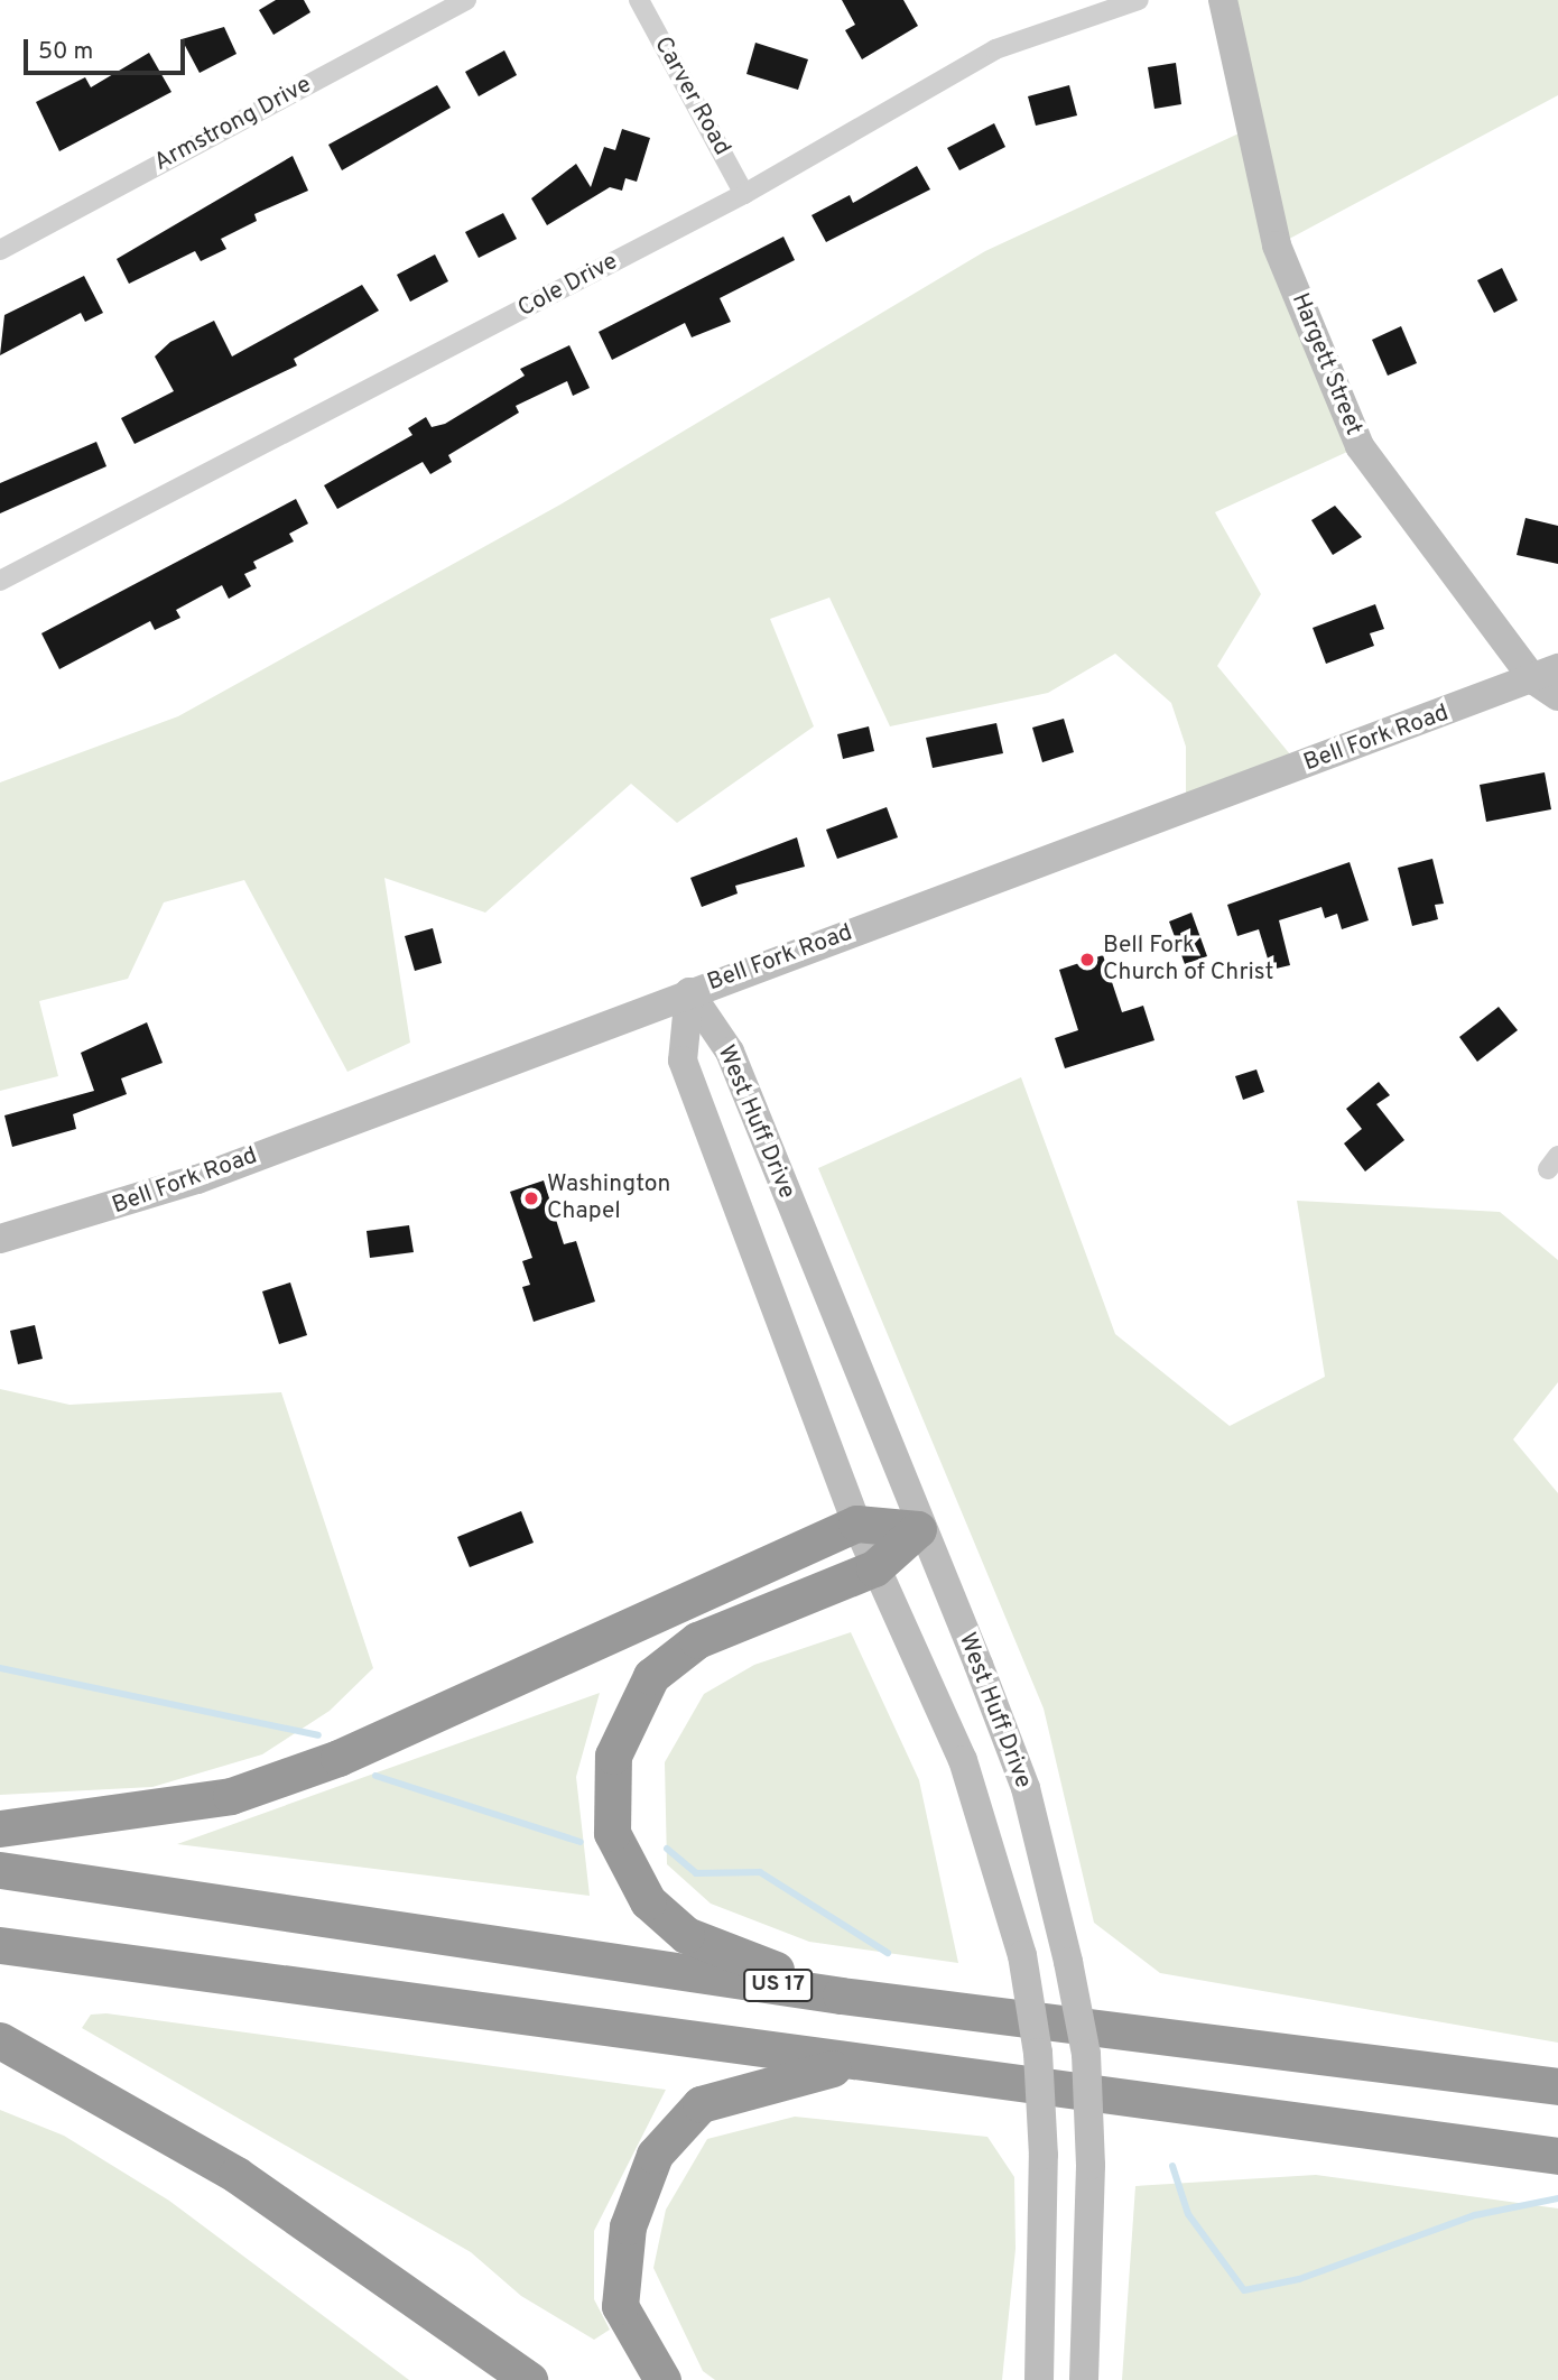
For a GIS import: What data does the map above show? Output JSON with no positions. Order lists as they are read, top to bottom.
{
  "streets": {
    "highway": ["US 17"],
    "main road": ["Hargett Street", "Bell Fork Road", "West Huff Drive"],
    "street": ["Carver Road", "Armstrong Drive", "Cole Drive"]
  },
  "crossings": [
    ["Carver Road", "Cole Drive"],
    ["Hargett Street", "Bell Fork Road"],
    ["Bell Fork Road", "West Huff Drive"]
  ],
  "places": ["Bell Fork Church of Christ", "Washington Chapel"],
  "scale_bar": "50 m"
}
